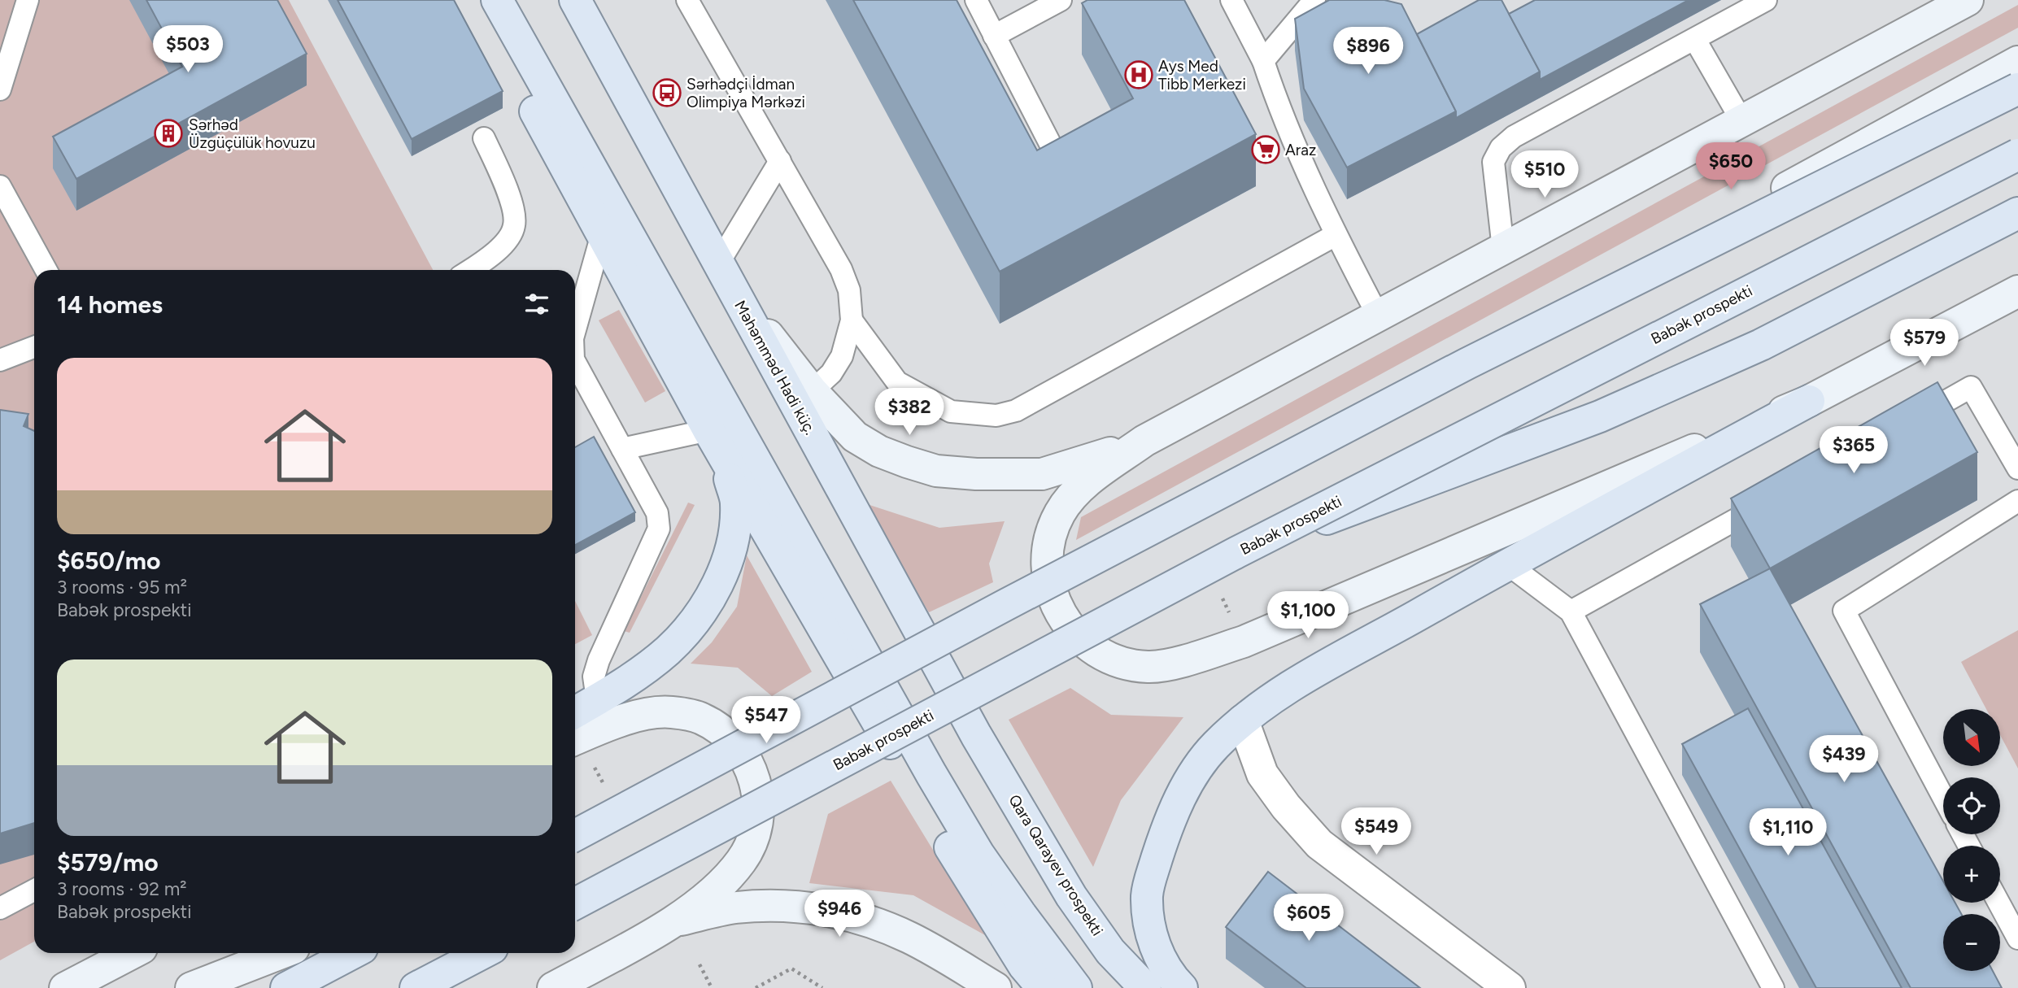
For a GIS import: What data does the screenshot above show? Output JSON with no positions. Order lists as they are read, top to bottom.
{
  "streets": {
    "main road": ["Babək prospekti", "Məhəmməd Hadi küç.", "Qara Qarayev prospekti"]
  },
  "crossings": [
    ["Məhəmməd Hadi küç.", "Qara Qarayev prospekti"]
  ],
  "places": {
    "hospital": ["Ays Med Tibb Merkezi"],
    "bus stop": ["Sərhədçi İdman Olimpiya Mərkəzi"],
    "building": ["Sərhəd Üzgüçülük hovuzu"],
    "supermarket": ["Araz"]
  },
  "north": "bottom right",
  "page": {
    "price": [
      "$503",
      "$896",
      "$650",
      "$510",
      "$579",
      "$382",
      "$365",
      "$1,100",
      "$547",
      "$439",
      "$549",
      "$1,110",
      "$946",
      "$605"
    ],
    "heading": "14 homes",
    "list": [
      {
        "name": "$650/mo",
        "note": "3 rooms · 95 m² · Babək prospekti"
      },
      {
        "name": "$579/mo",
        "note": "3 rooms · 92 m² · Babək prospekti"
      }
    ],
    "map_buttons": ["+", "−"]
  }
}
